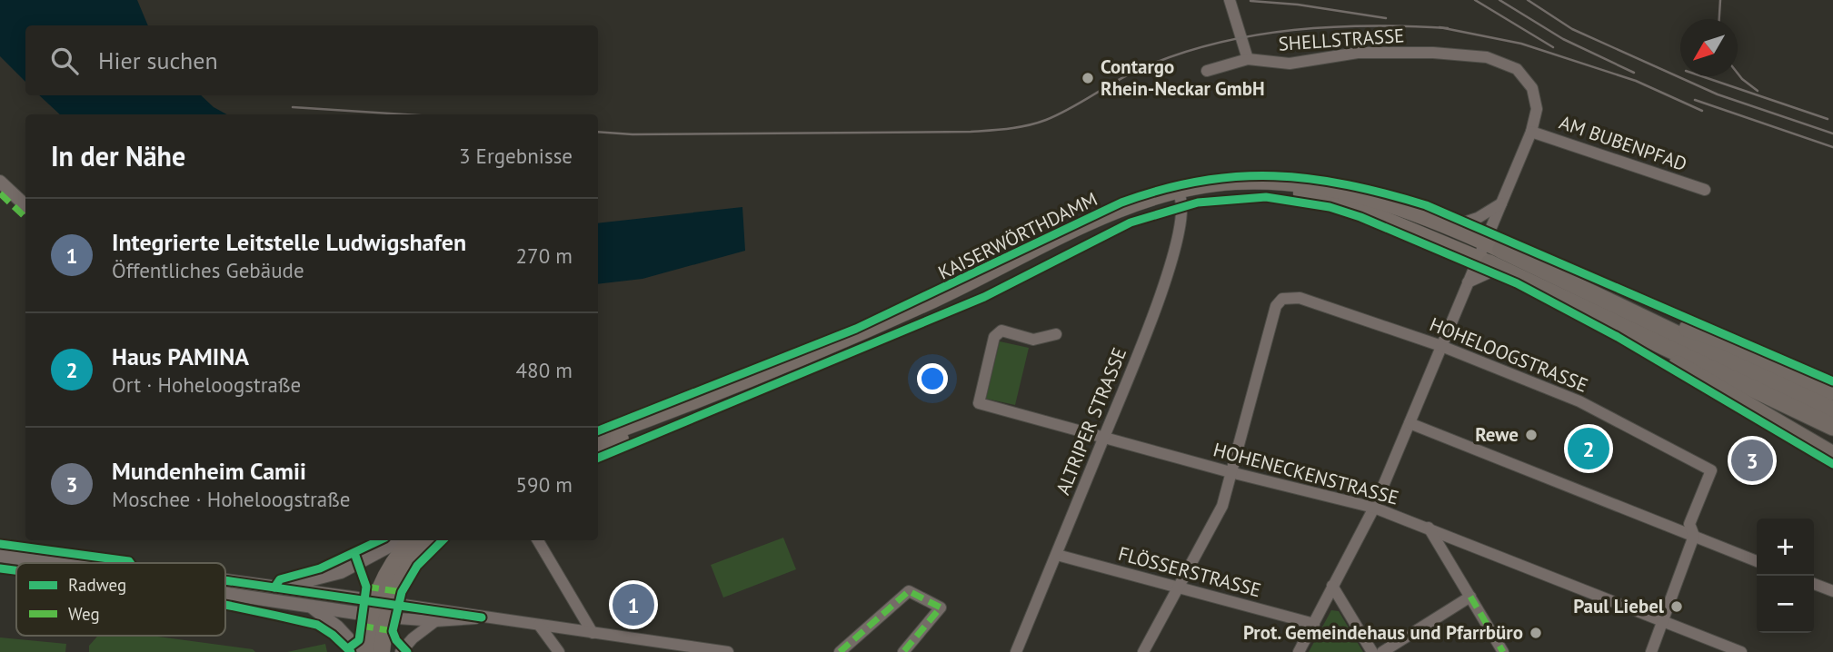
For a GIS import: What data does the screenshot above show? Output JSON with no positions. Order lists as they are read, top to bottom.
{
  "streets": {
    "highway": ["KAISERWÖRTHDAMM"],
    "street": [
      "SHELLSTRASSE",
      "AM BUBENPFAD",
      "HOHELOOGSTRASSE",
      "ALTRIPER STRASSE",
      "HOHENECKENSTRASSE",
      "FLÖSSERSTRASSE"
    ]
  },
  "crossings": [
    ["SHELLSTRASSE", "AM BUBENPFAD"],
    ["SHELLSTRASSE", "KAISERWÖRTHDAMM"],
    ["SHELLSTRASSE", "HOHELOOGSTRASSE"],
    ["SHELLSTRASSE", "HOHENECKENSTRASSE"],
    ["SHELLSTRASSE", "FLÖSSERSTRASSE"],
    ["KAISERWÖRTHDAMM", "ALTRIPER STRASSE"],
    ["HOHELOOGSTRASSE", "HOHENECKENSTRASSE"],
    ["ALTRIPER STRASSE", "HOHENECKENSTRASSE"],
    ["ALTRIPER STRASSE", "FLÖSSERSTRASSE"]
  ],
  "places": [
    "Contargo Rhein-Neckar GmbH",
    "Rewe",
    "Paul Liebel",
    "Prot. Gemeindehaus und Pfarrbüro"
  ],
  "legend": ["Radweg", "Weg"],
  "north": "bottom left",
  "page": {
    "search": "Hier suchen",
    "heading": ["In der Nähe", "3 Ergebnisse"],
    "list": [
      {
        "mark": "1",
        "name": "Integrierte Leitstelle Ludwigshafen",
        "note": "Öffentliches Gebäude",
        "value": "270 m"
      },
      {
        "mark": "2",
        "name": "Haus PAMINA",
        "note": "Ort · Hoheloogstraße",
        "value": "480 m"
      },
      {
        "mark": "3",
        "name": "Mundenheim Camii",
        "note": "Moschee · Hoheloogstraße",
        "value": "590 m"
      }
    ],
    "pins": ["2", "3", "1"],
    "map_buttons": ["+", "−"]
  }
}
